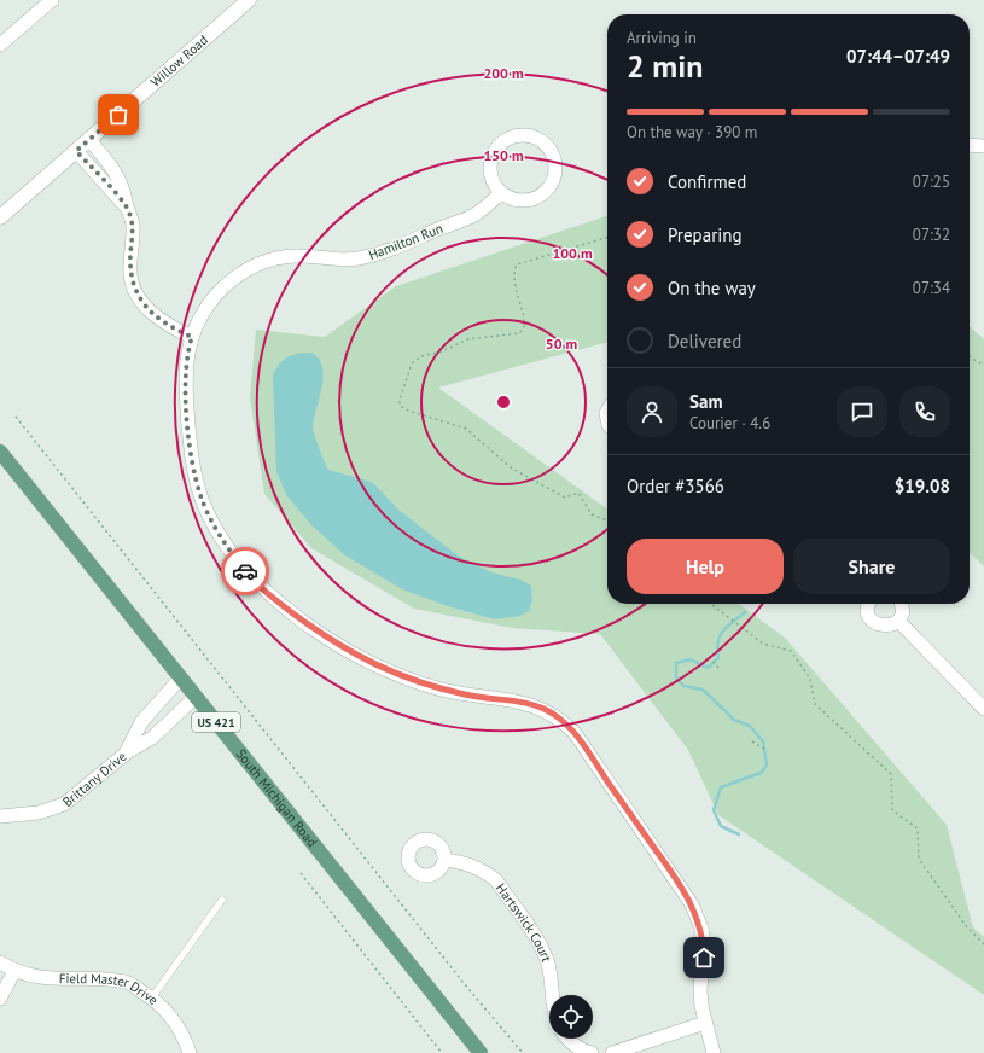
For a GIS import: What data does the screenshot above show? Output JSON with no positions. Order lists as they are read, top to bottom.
{
  "streets": {
    "main road": ["US 421", "South Michigan Road"],
    "street": [
      "Willow Road",
      "Hamilton Run",
      "Brittany Drive",
      "Hartswick Court",
      "Field Master Drive"
    ]
  },
  "crossings": [
    ["Brittany Drive", "South Michigan Road"]
  ],
  "page": {
    "heading": ["2 min", "Arriving in", "07:44–07:49"],
    "panel": [
      "Sam",
      "Courier · 4.6",
      "Order #3566",
      "$19.08"
    ],
    "bar": "On the way · 390 m",
    "list": [
      ["Confirmed", "07:25"],
      ["Preparing", "07:32"],
      ["On the way", "07:34"],
      "Delivered"
    ],
    "buttons": ["Help", "Share"]
  },
  "rings": [
    "200 m",
    "150 m",
    "100 m",
    "50 m"
  ]
}
